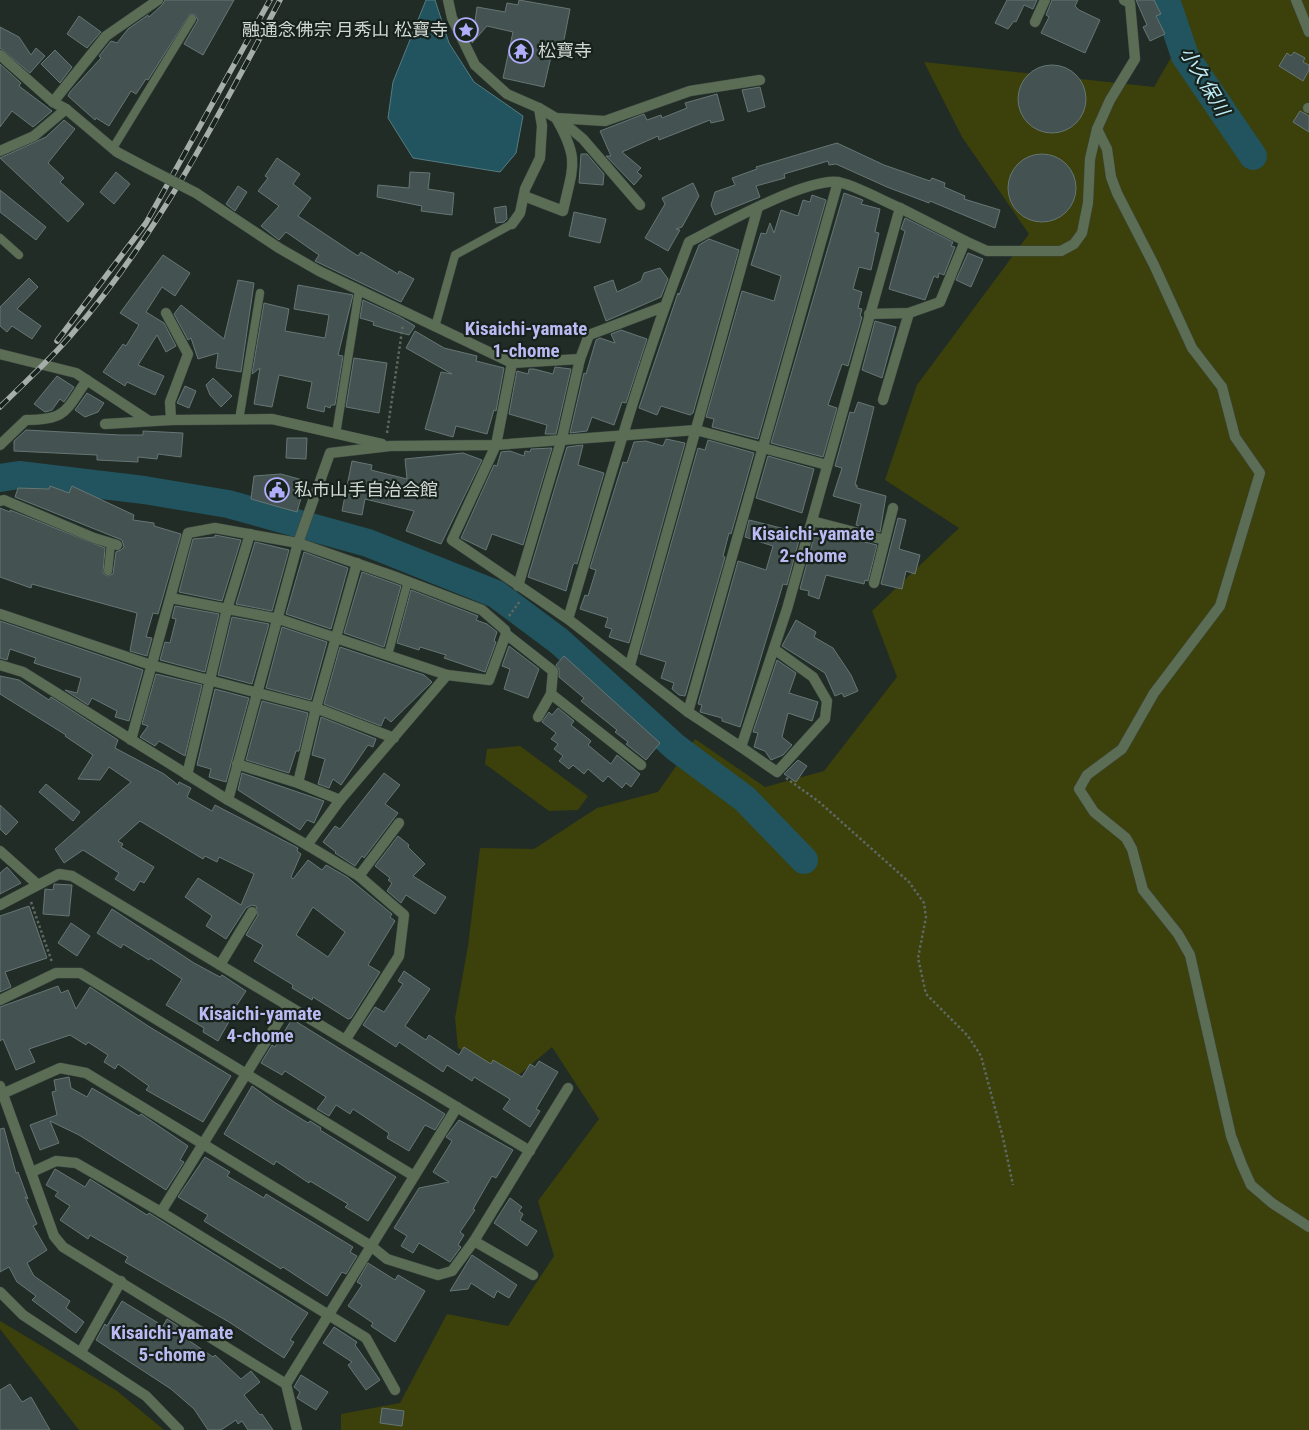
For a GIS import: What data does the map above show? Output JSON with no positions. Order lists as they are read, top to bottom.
{
  "districts": [
    "Kisaichi-yamate 1-chome",
    "Kisaichi-yamate 2-chome",
    "Kisaichi-yamate 4-chome",
    "Kisaichi-yamate 5-chome"
  ],
  "water": ["小久保川"],
  "places": {
    "place": ["融通念佛宗 月秀山 松寶寺"],
    "temple": ["松寶寺"],
    "public building": ["私市山手自治会館"]
  }
}
